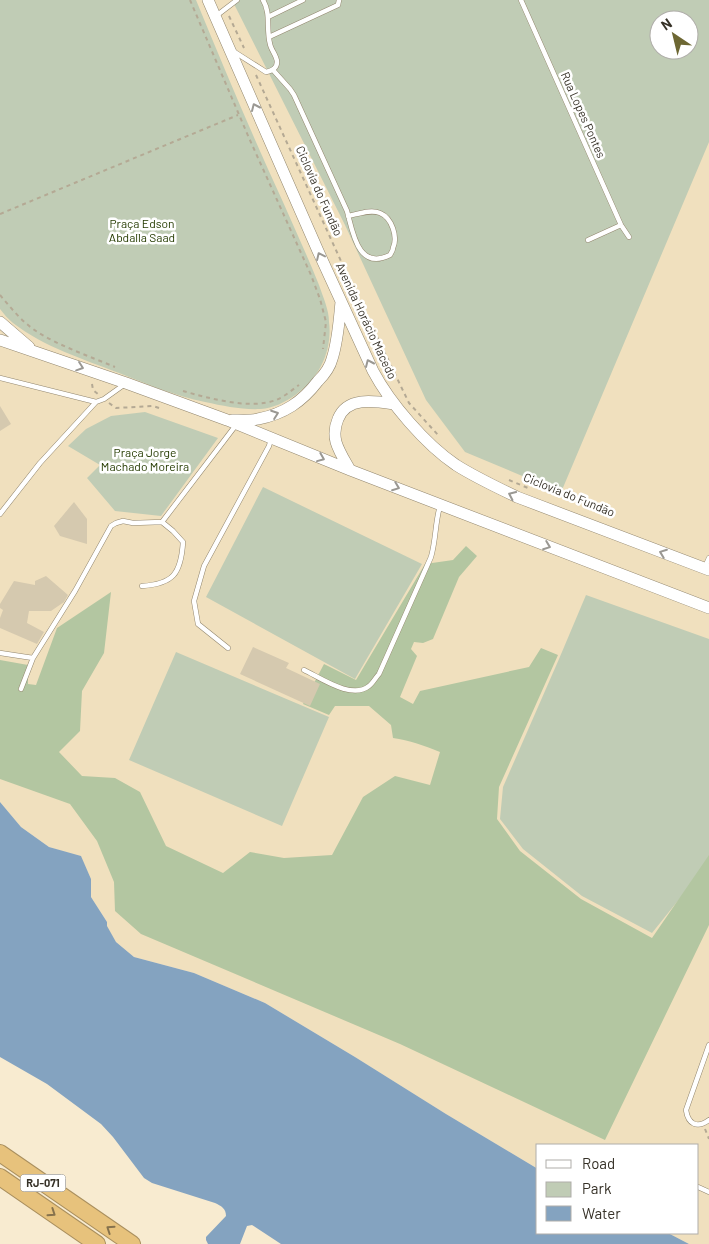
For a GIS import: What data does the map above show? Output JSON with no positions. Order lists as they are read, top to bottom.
{
  "streets": {
    "highway": ["RJ-071"],
    "street": ["Avenida Horácio Macedo"],
    "lane": ["Rua Lopes Pontes"],
    "path": ["Ciclovia do Fundão"]
  },
  "one_way": ["Avenida Horácio Macedo"],
  "parks": ["Praça Edson Abdalla Saad", "Praça Jorge Machado Moreira"],
  "legend": ["Road", "Park", "Water"],
  "north": "top left"
}
